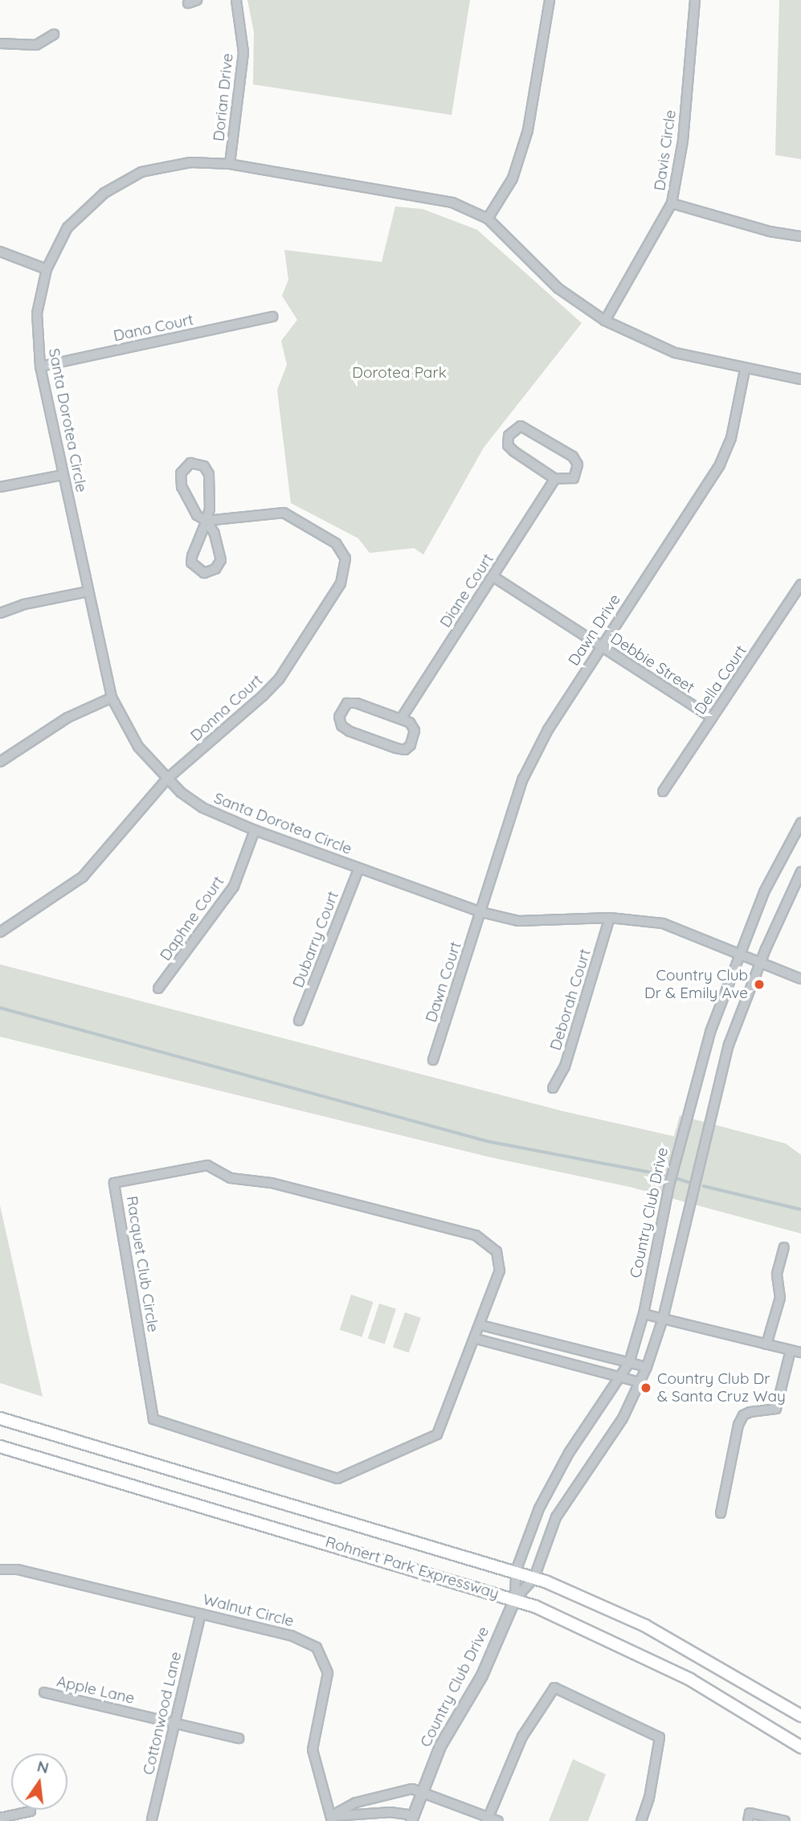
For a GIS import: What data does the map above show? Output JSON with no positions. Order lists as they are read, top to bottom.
{
  "streets": {
    "main road": ["Rohnert Park Expressway"],
    "street": [
      "Dorian Drive",
      "Davis Circle",
      "Dana Court",
      "Santa Dorotea Circle",
      "Diane Court",
      "Dawn Drive",
      "Debbie Street",
      "Della Court",
      "Donna Court",
      "Daphne Court",
      "Dubarry Court",
      "Dawn Court",
      "Deborah Court",
      "Country Club Drive",
      "Racquet Club Circle",
      "Walnut Circle",
      "Apple Lane",
      "Cottonwood Lane"
    ]
  },
  "crossings": [
    ["Dorian Drive", "Santa Dorotea Circle"],
    ["Davis Circle", "Santa Dorotea Circle"],
    ["Dana Court", "Santa Dorotea Circle"],
    ["Santa Dorotea Circle", "Dawn Drive"],
    ["Santa Dorotea Circle", "Donna Court"],
    ["Santa Dorotea Circle", "Daphne Court"],
    ["Santa Dorotea Circle", "Dubarry Court"],
    ["Santa Dorotea Circle", "Dawn Court"],
    ["Santa Dorotea Circle", "Deborah Court"],
    ["Santa Dorotea Circle", "Country Club Drive"],
    ["Diane Court", "Debbie Street"],
    ["Dawn Drive", "Debbie Street"],
    ["Dawn Drive", "Dawn Court"],
    ["Debbie Street", "Della Court"],
    ["Country Club Drive", "Rohnert Park Expressway"],
    ["Walnut Circle", "Cottonwood Lane"],
    ["Apple Lane", "Cottonwood Lane"]
  ],
  "parks": ["Dorotea Park"],
  "places": ["Country Club Dr & Emily Ave", "Country Club Dr & Santa Cruz Way"],
  "north": "top"
}
